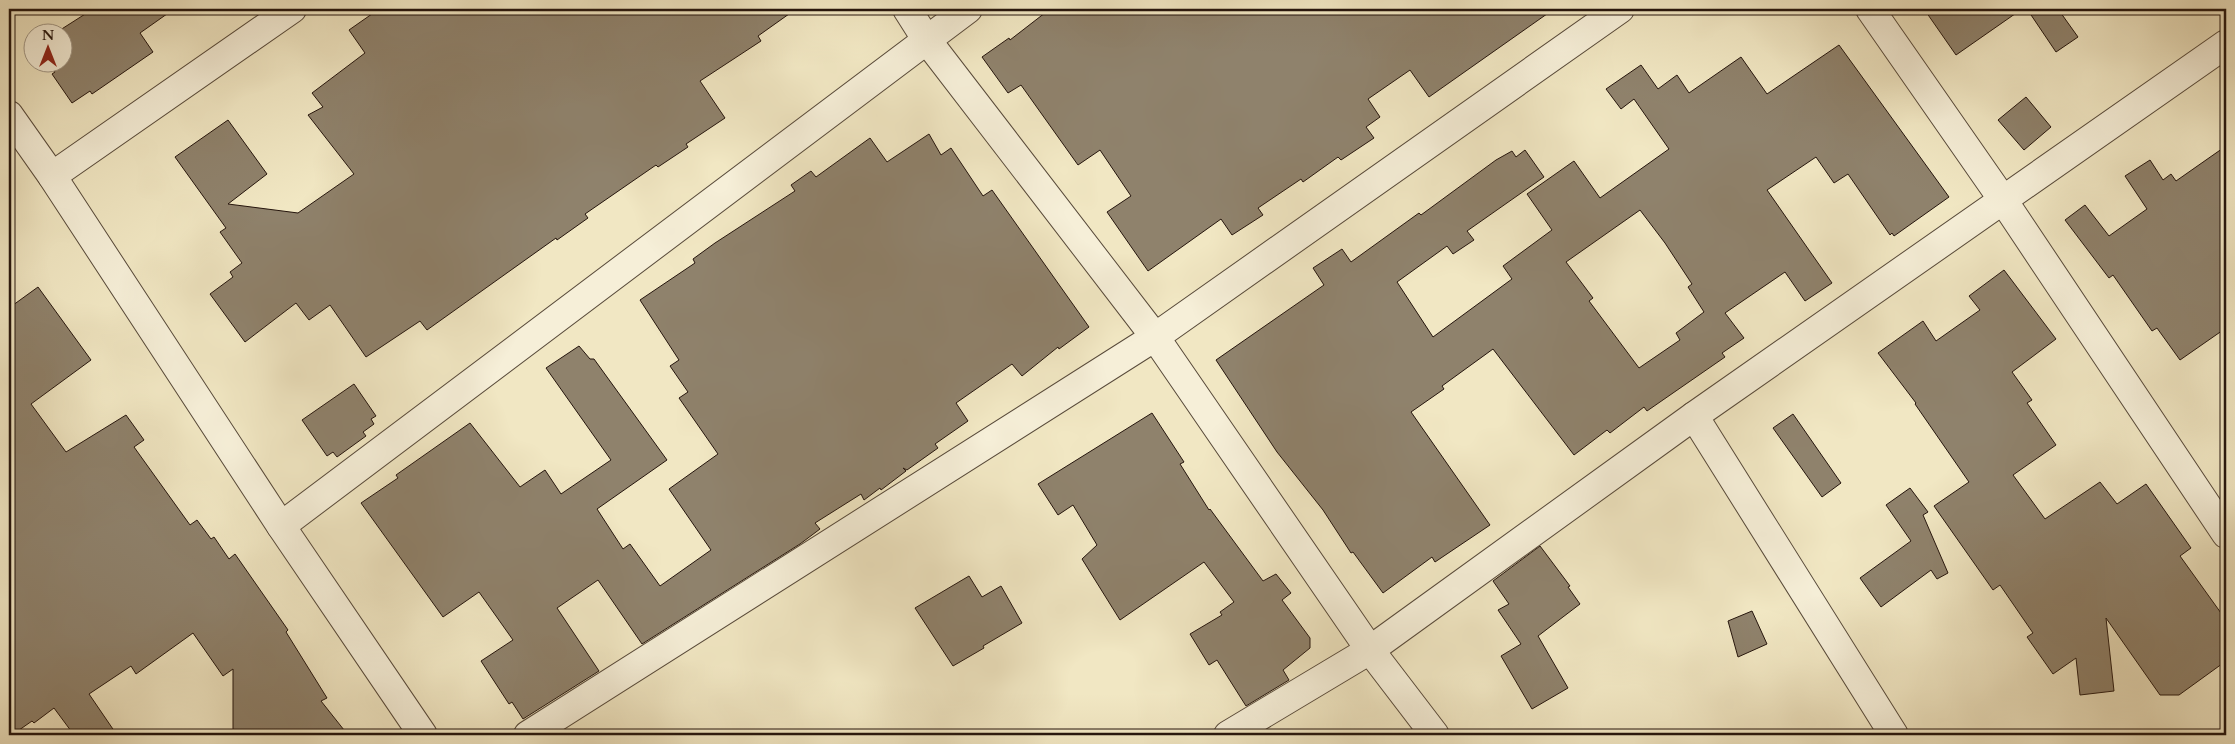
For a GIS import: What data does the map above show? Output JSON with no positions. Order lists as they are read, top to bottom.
{
  "north": "top"
}
